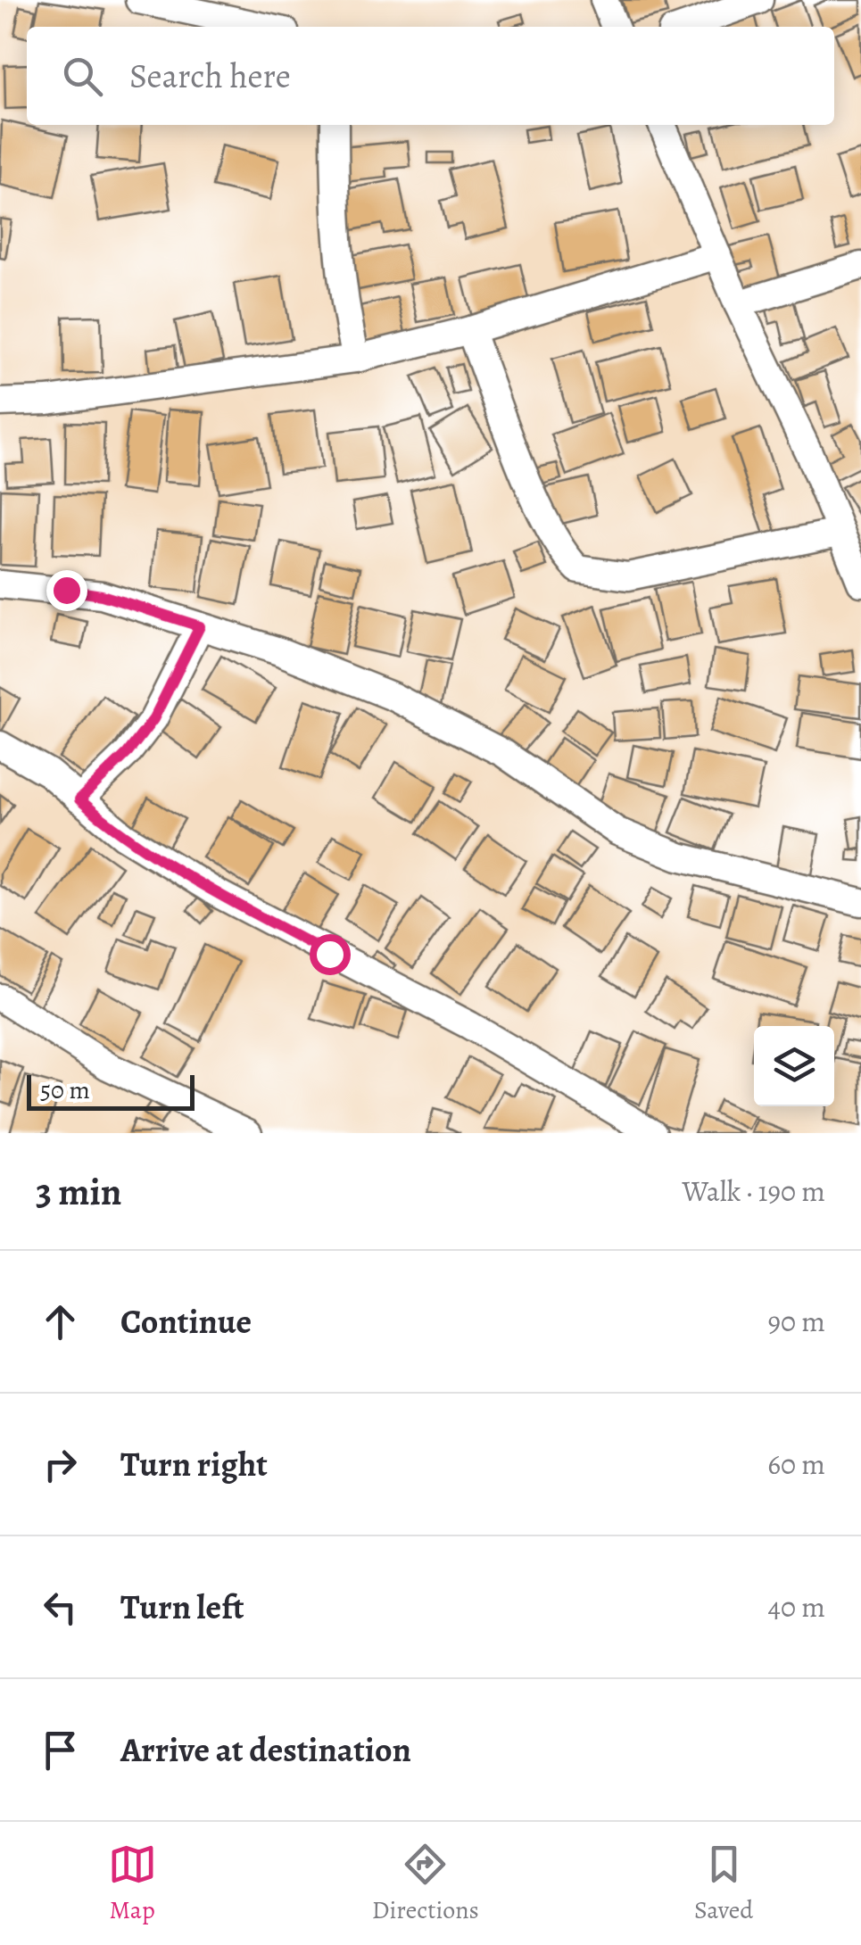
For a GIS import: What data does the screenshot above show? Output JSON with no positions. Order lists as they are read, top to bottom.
{
  "scale_bar": "50 m",
  "page": {
    "search": "Search here",
    "scale": "50 m",
    "heading": ["3 min", "Walk · 190 m"],
    "list": [
      ["Continue", "90 m"],
      ["Turn right", "60 m"],
      ["Turn left", "40 m"],
      "Arrive at destination"
    ],
    "nav": ["Map", "Directions", "Saved"]
  }
}
